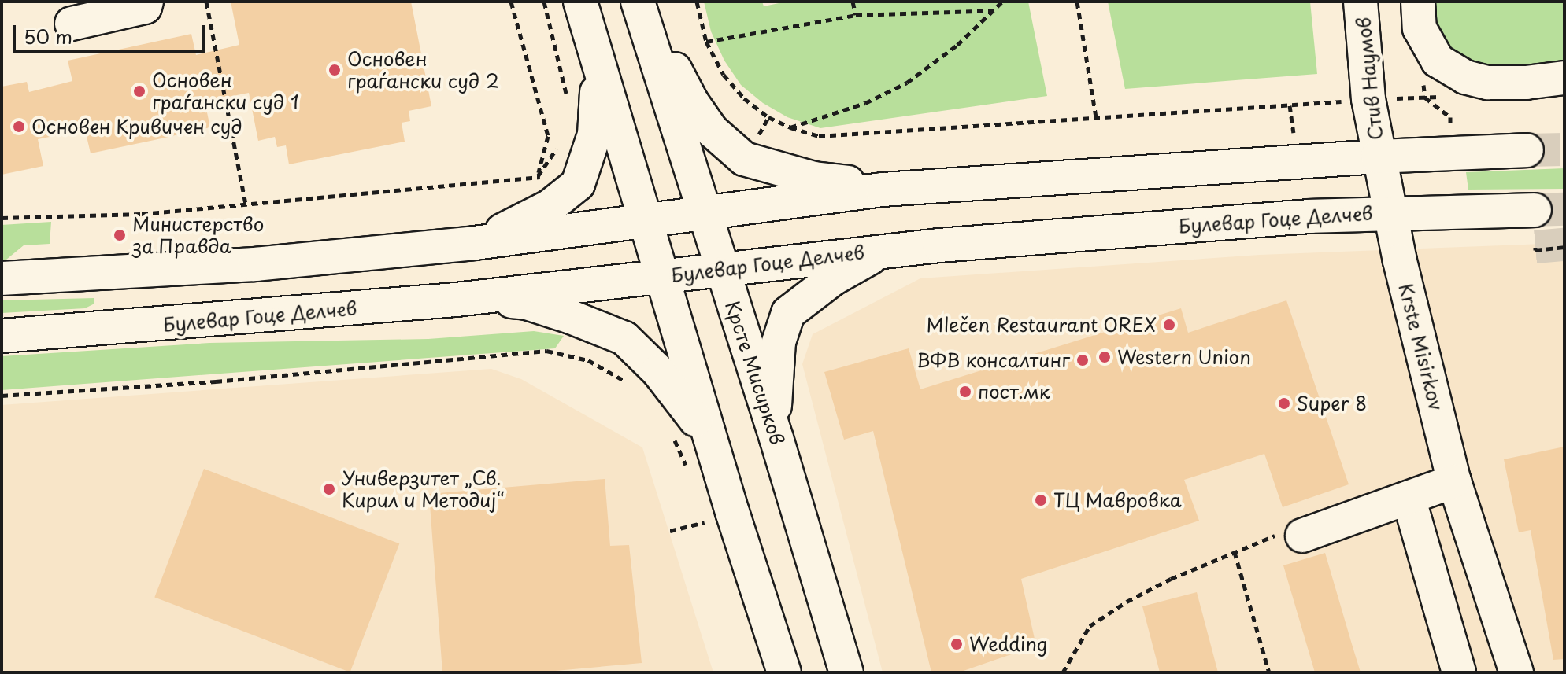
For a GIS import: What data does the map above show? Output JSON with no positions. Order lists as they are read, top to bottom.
{
  "streets": {
    "street": [
      "Стив Наумов",
      "Булевар Гоце Делчев",
      "Krste Misirkov",
      "Крсте Мисирков"
    ]
  },
  "crossings": [
    ["Стив Наумов", "Булевар Гоце Делчев"],
    ["Стив Наумов", "Krste Misirkov"],
    ["Булевар Гоце Делчев", "Krste Misirkov"],
    ["Булевар Гоце Делчев", "Крсте Мисирков"]
  ],
  "places": [
    "Основен граѓански суд 2",
    "Основен граѓански суд 1",
    "Основен Кривичен суд",
    "Министерство за Правда",
    "Mlečen Restaurant OREX",
    "Western Union",
    "ВФВ консалтинг",
    "пост.мк",
    "Super 8",
    "Универзитет „Св. Кирил и Методиј“",
    "ТЦ Мавровка",
    "Wedding"
  ],
  "scale_bar": "50 m"
}
